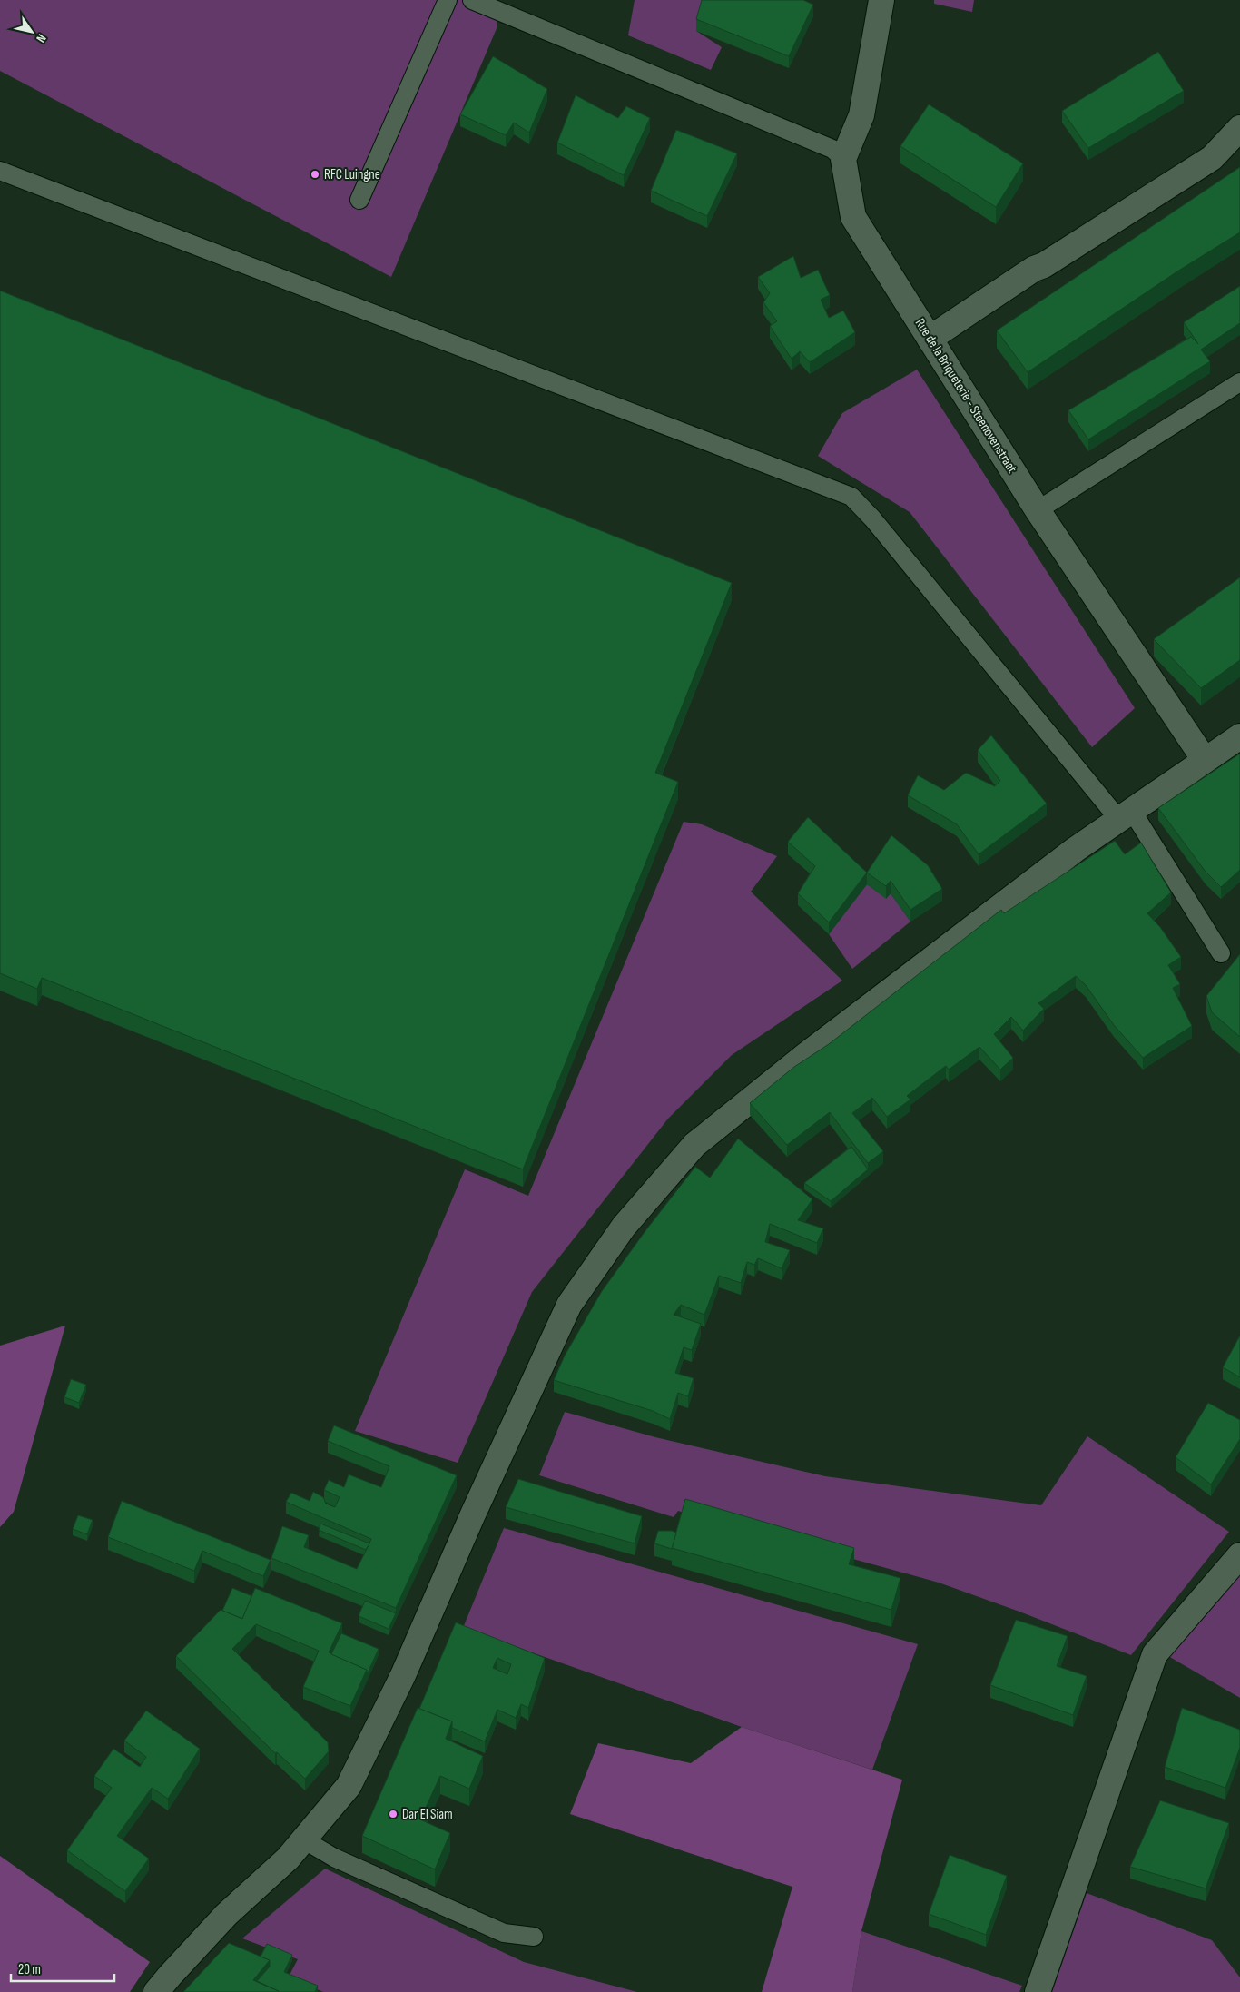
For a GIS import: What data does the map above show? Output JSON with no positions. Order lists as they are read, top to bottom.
{
  "streets": {
    "street": ["Rue de la Briqueterie - Steenovenstraat"]
  },
  "places": ["RFC Luingne", "Dar El Siam"],
  "scale_bar": "20 m",
  "north": "bottom right"
}
